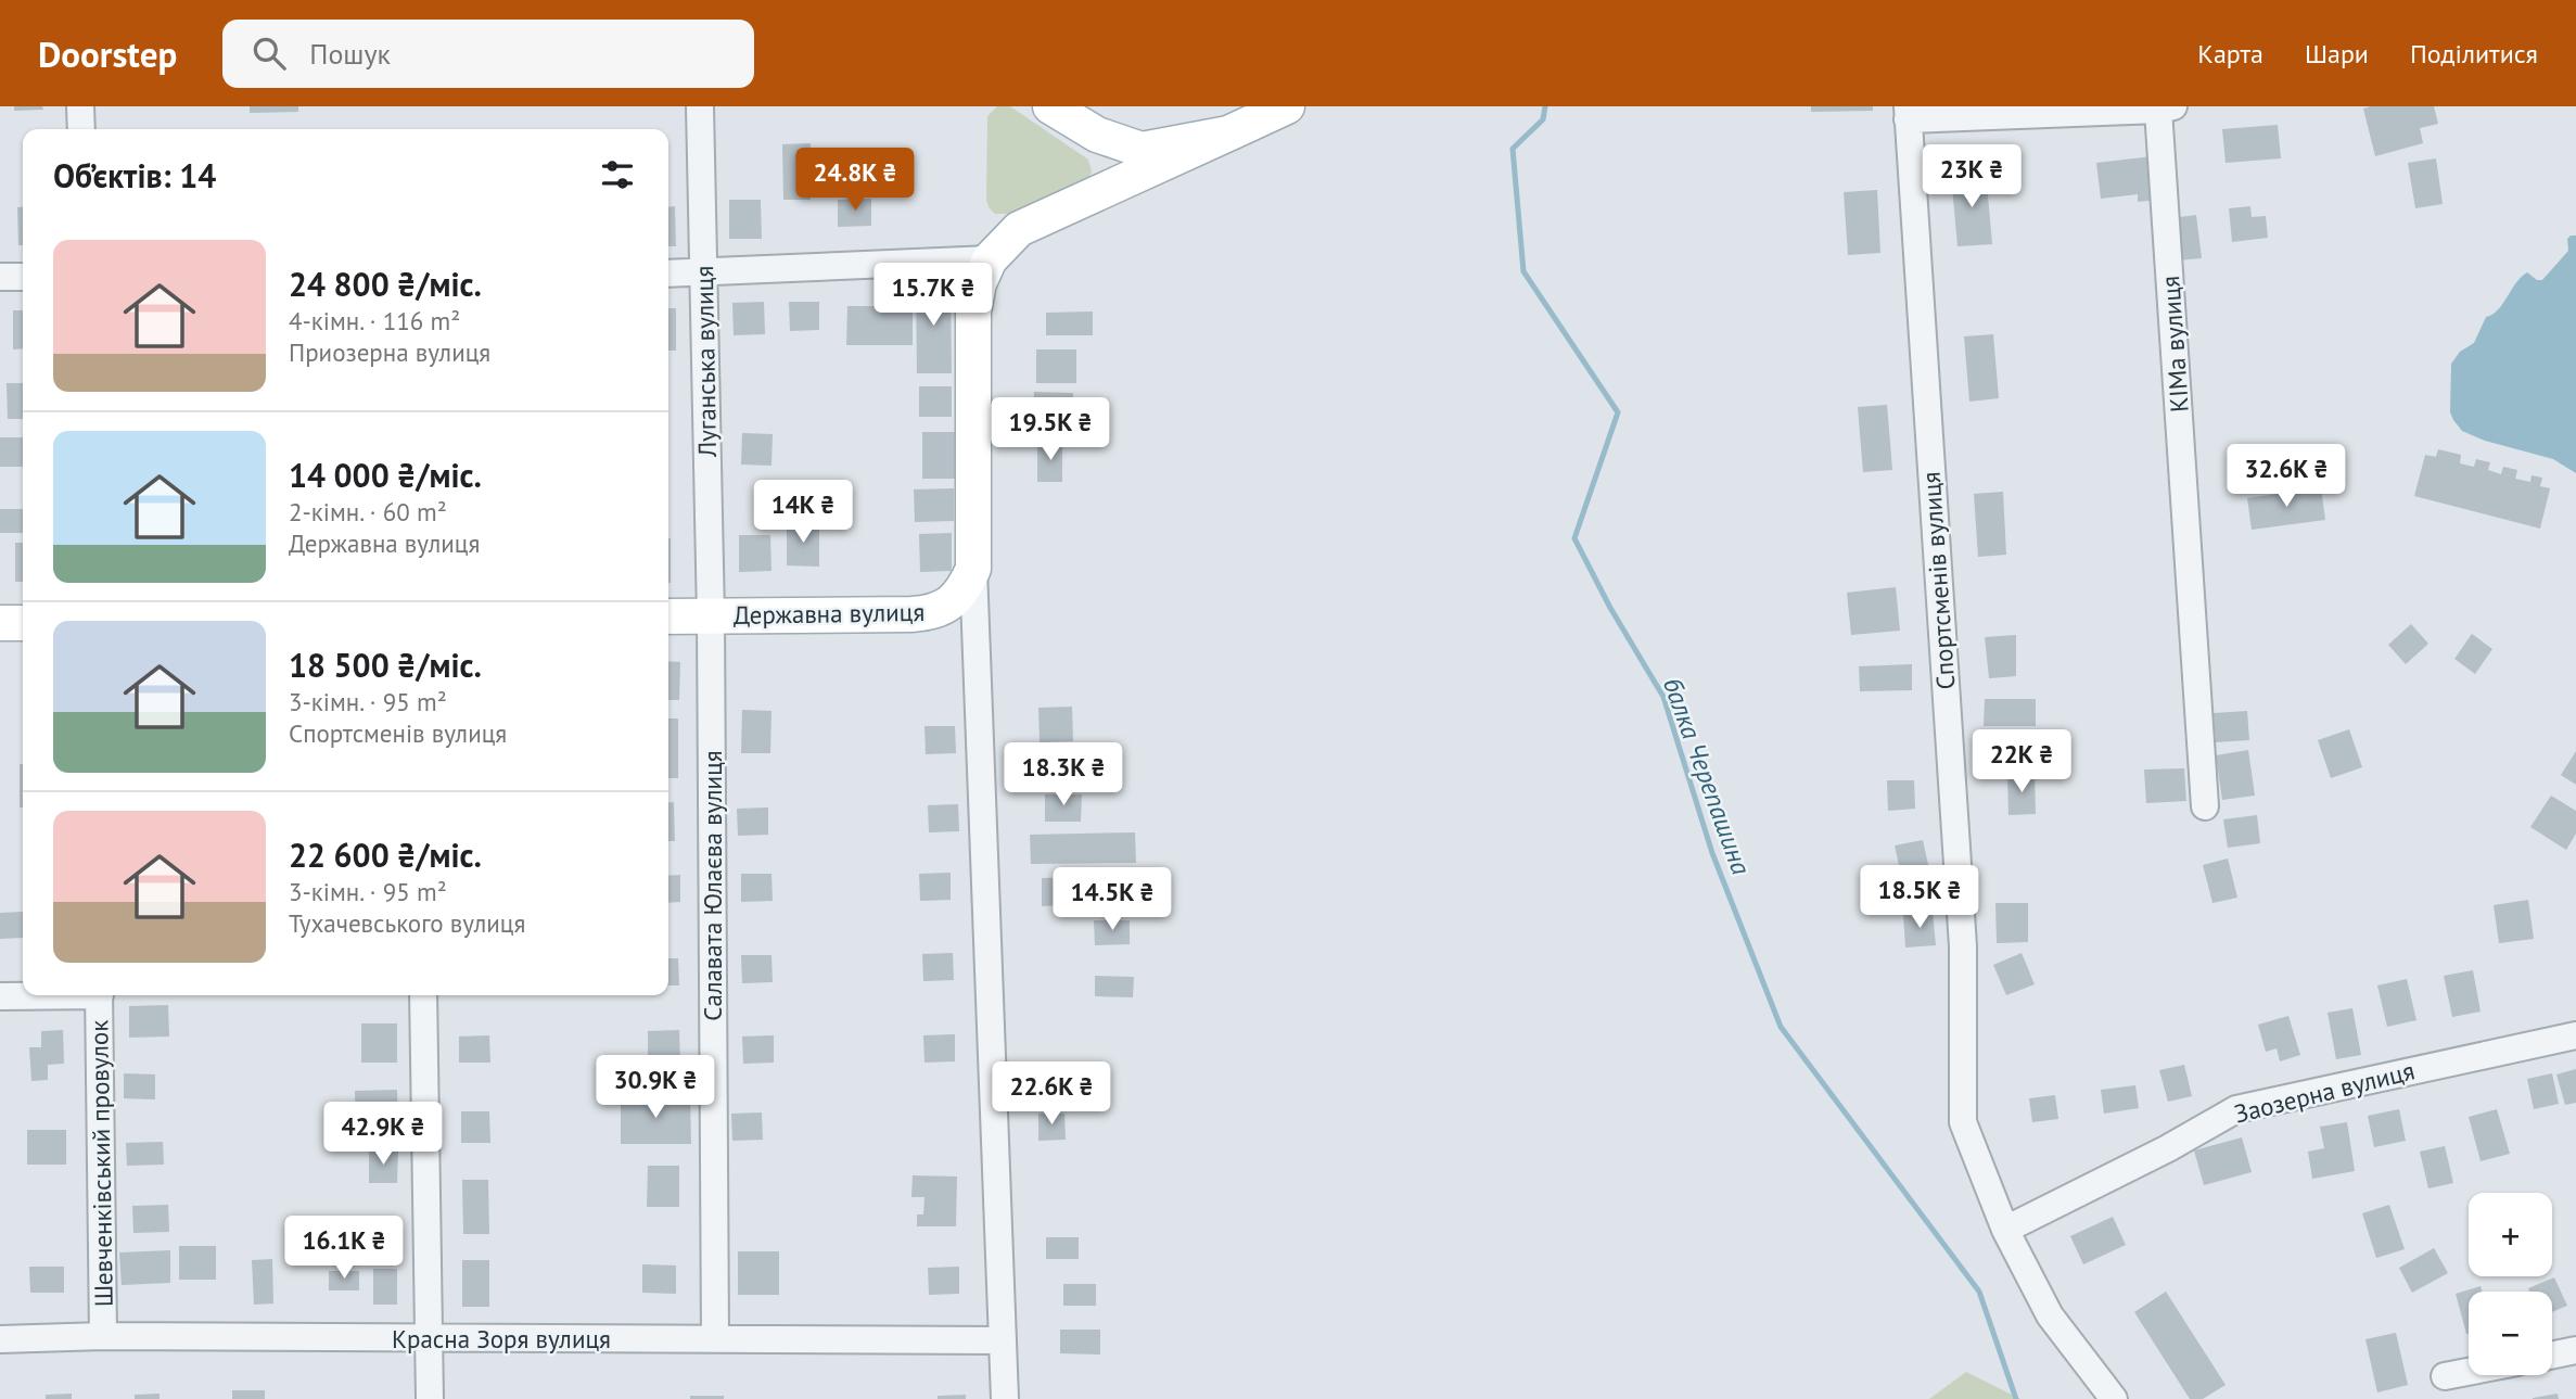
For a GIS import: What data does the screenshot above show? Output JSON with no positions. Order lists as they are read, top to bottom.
{
  "streets": {
    "main road": ["Державна вулиця"],
    "street": [
      "КІМа вулиця",
      "Луганська вулиця",
      "Спортсменів вулиця",
      "Салавата Юлаєва вулиця",
      "Заозерна вулиця",
      "Шевченківський провулок",
      "Красна Зоря вулиця"
    ]
  },
  "crossings": [
    ["КІМа вулиця", "Спортсменів вулиця"],
    ["Луганська вулиця", "Державна вулиця"],
    ["Луганська вулиця", "Салавата Юлаєва вулиця"],
    ["Спортсменів вулиця", "Заозерна вулиця"],
    ["Державна вулиця", "Салавата Юлаєва вулиця"],
    ["Салавата Юлаєва вулиця", "Красна Зоря вулиця"],
    ["Шевченківський провулок", "Красна Зоря вулиця"]
  ],
  "water": ["балка Черепашина"],
  "page": {
    "header": "Doorstep",
    "search": "Пошук",
    "nav": ["Карта", "Шари", "Поділитися"],
    "heading": "Об’єктів: 14",
    "price": [
      "23K ₴",
      "24.8K ₴",
      "15.7K ₴",
      "19.5K ₴",
      "32.6K ₴",
      "14K ₴",
      "22K ₴",
      "18.3K ₴",
      "18.5K ₴",
      "14.5K ₴",
      "30.9K ₴",
      "22.6K ₴",
      "42.9K ₴",
      "16.1K ₴"
    ],
    "list": [
      {
        "name": "24 800 ₴/міс.",
        "note": "4-кімн. · 116 m² · Приозерна вулиця"
      },
      {
        "name": "14 000 ₴/міс.",
        "note": "2-кімн. · 60 m² · Державна вулиця"
      },
      {
        "name": "18 500 ₴/міс.",
        "note": "3-кімн. · 95 m² · Спортсменів вулиця"
      },
      {
        "name": "22 600 ₴/міс.",
        "note": "3-кімн. · 95 m² · Тухачевського вулиця"
      }
    ],
    "map_buttons": ["+", "−"]
  }
}
